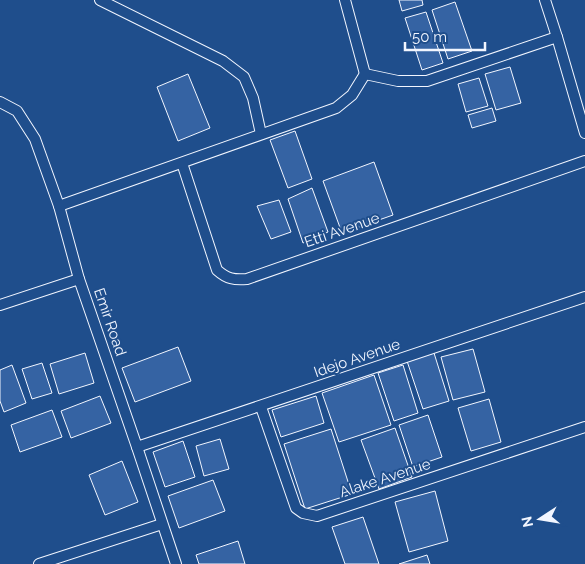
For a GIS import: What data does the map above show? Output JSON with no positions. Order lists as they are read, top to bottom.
{
  "streets": {
    "street": [
      "Etti Avenue",
      "Emir Road",
      "Idejo Avenue",
      "Alake Avenue"
    ]
  },
  "crossings": [
    ["Emir Road", "Idejo Avenue"],
    ["Idejo Avenue", "Alake Avenue"]
  ],
  "scale_bar": "50 m",
  "north": "left"
}
